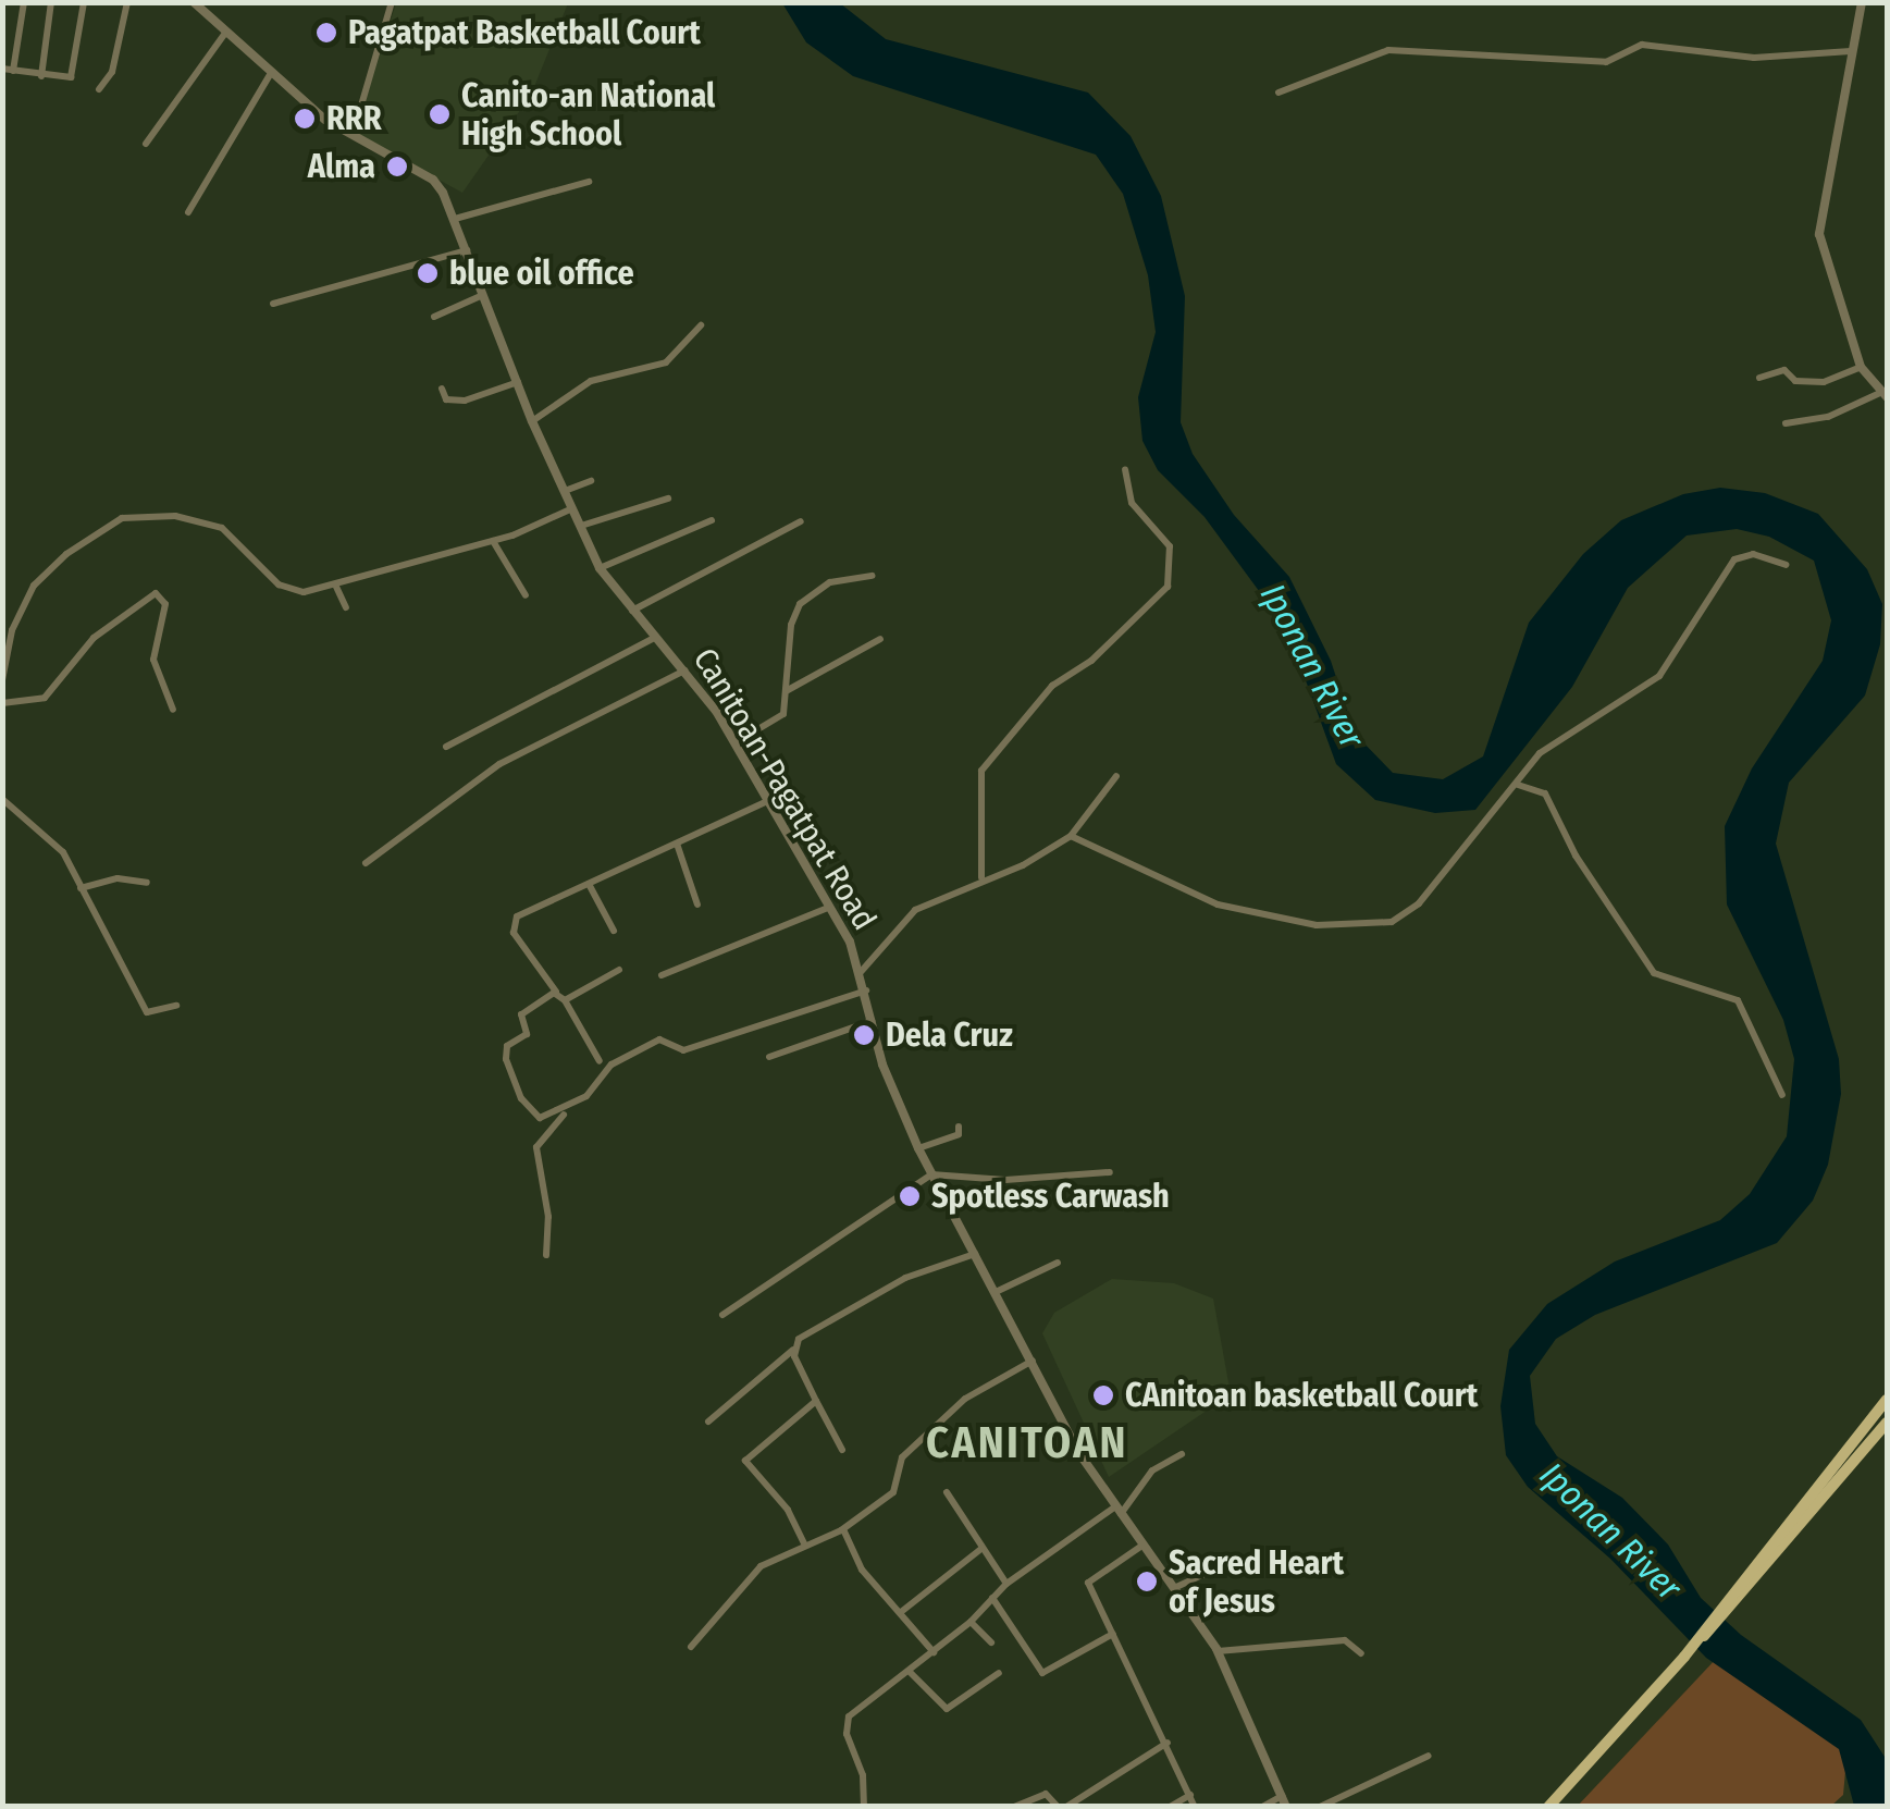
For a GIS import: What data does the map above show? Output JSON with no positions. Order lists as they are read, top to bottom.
{
  "streets": {
    "street": ["Canitoan-Pagatpat Road"]
  },
  "districts": ["CANITOAN"],
  "water": ["Iponan River"],
  "places": [
    "Pagatpat Basketball Court",
    "Canito-an National High School",
    "RRR",
    "Alma",
    "blue oil office",
    "Dela Cruz",
    "Spotless Carwash",
    "CAnitoan basketball Court",
    "Sacred Heart of Jesus"
  ]
}
